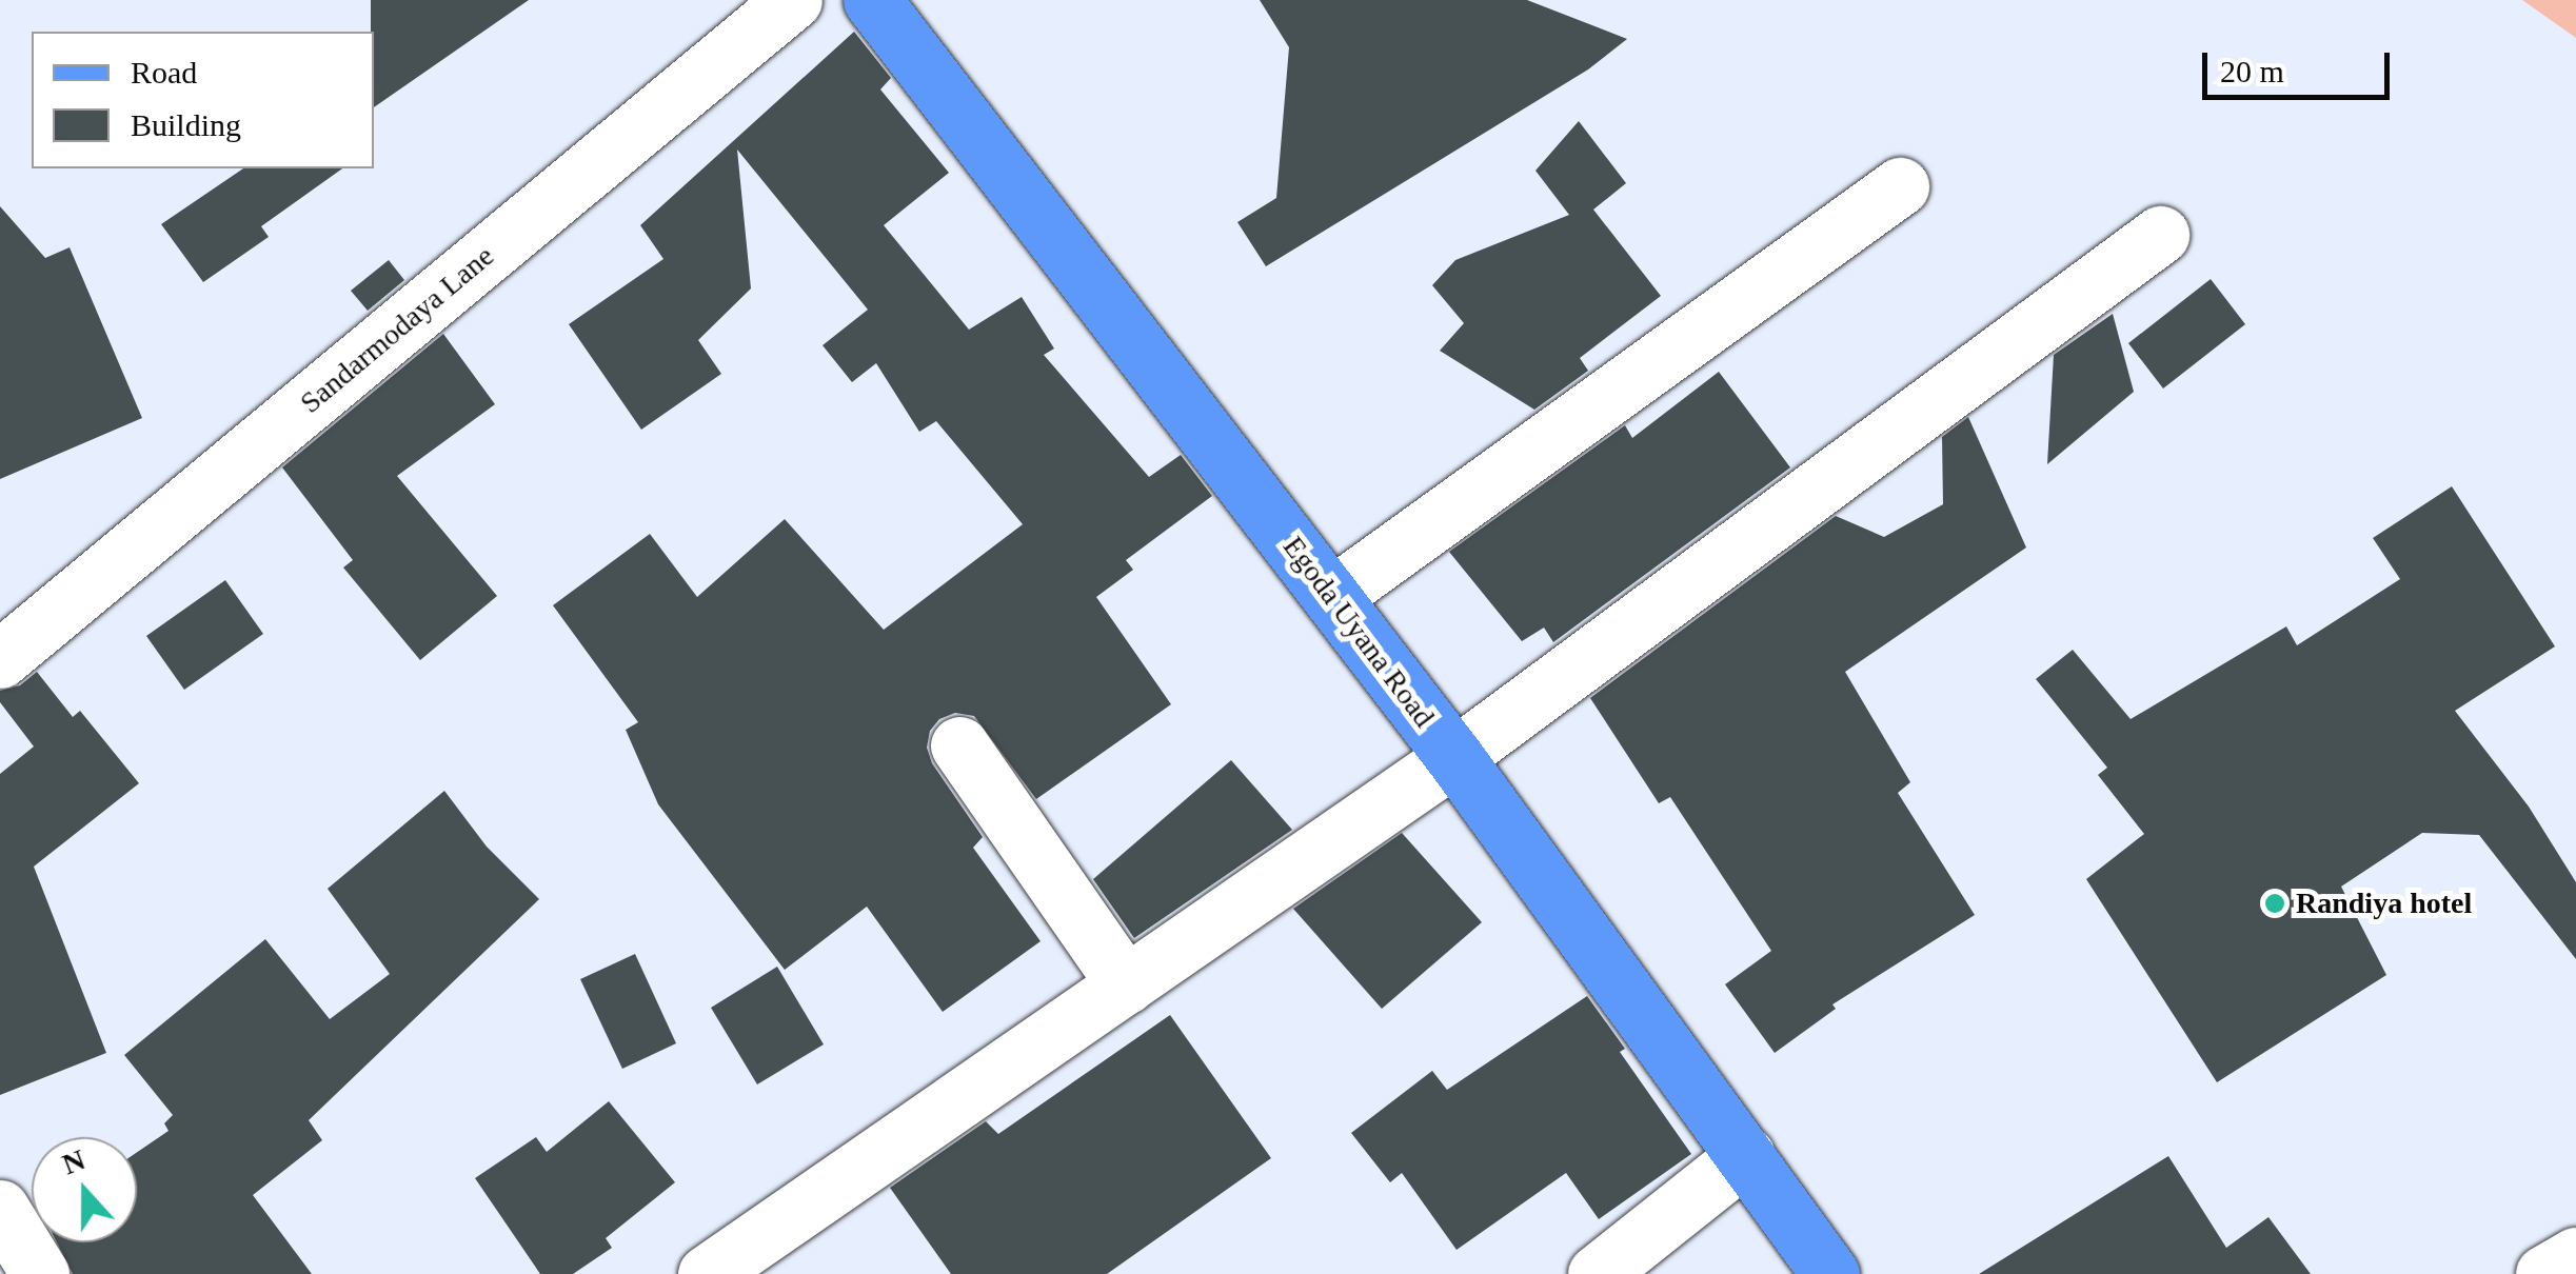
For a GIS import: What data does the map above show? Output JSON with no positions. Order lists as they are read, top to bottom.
{
  "streets": {
    "main road": ["Egoda Uyana Road"],
    "street": ["Sandarmodaya Lane"]
  },
  "places": ["Randiya hotel"],
  "legend": ["Road", "Building"],
  "scale_bar": "20 m",
  "north": "top"
}
